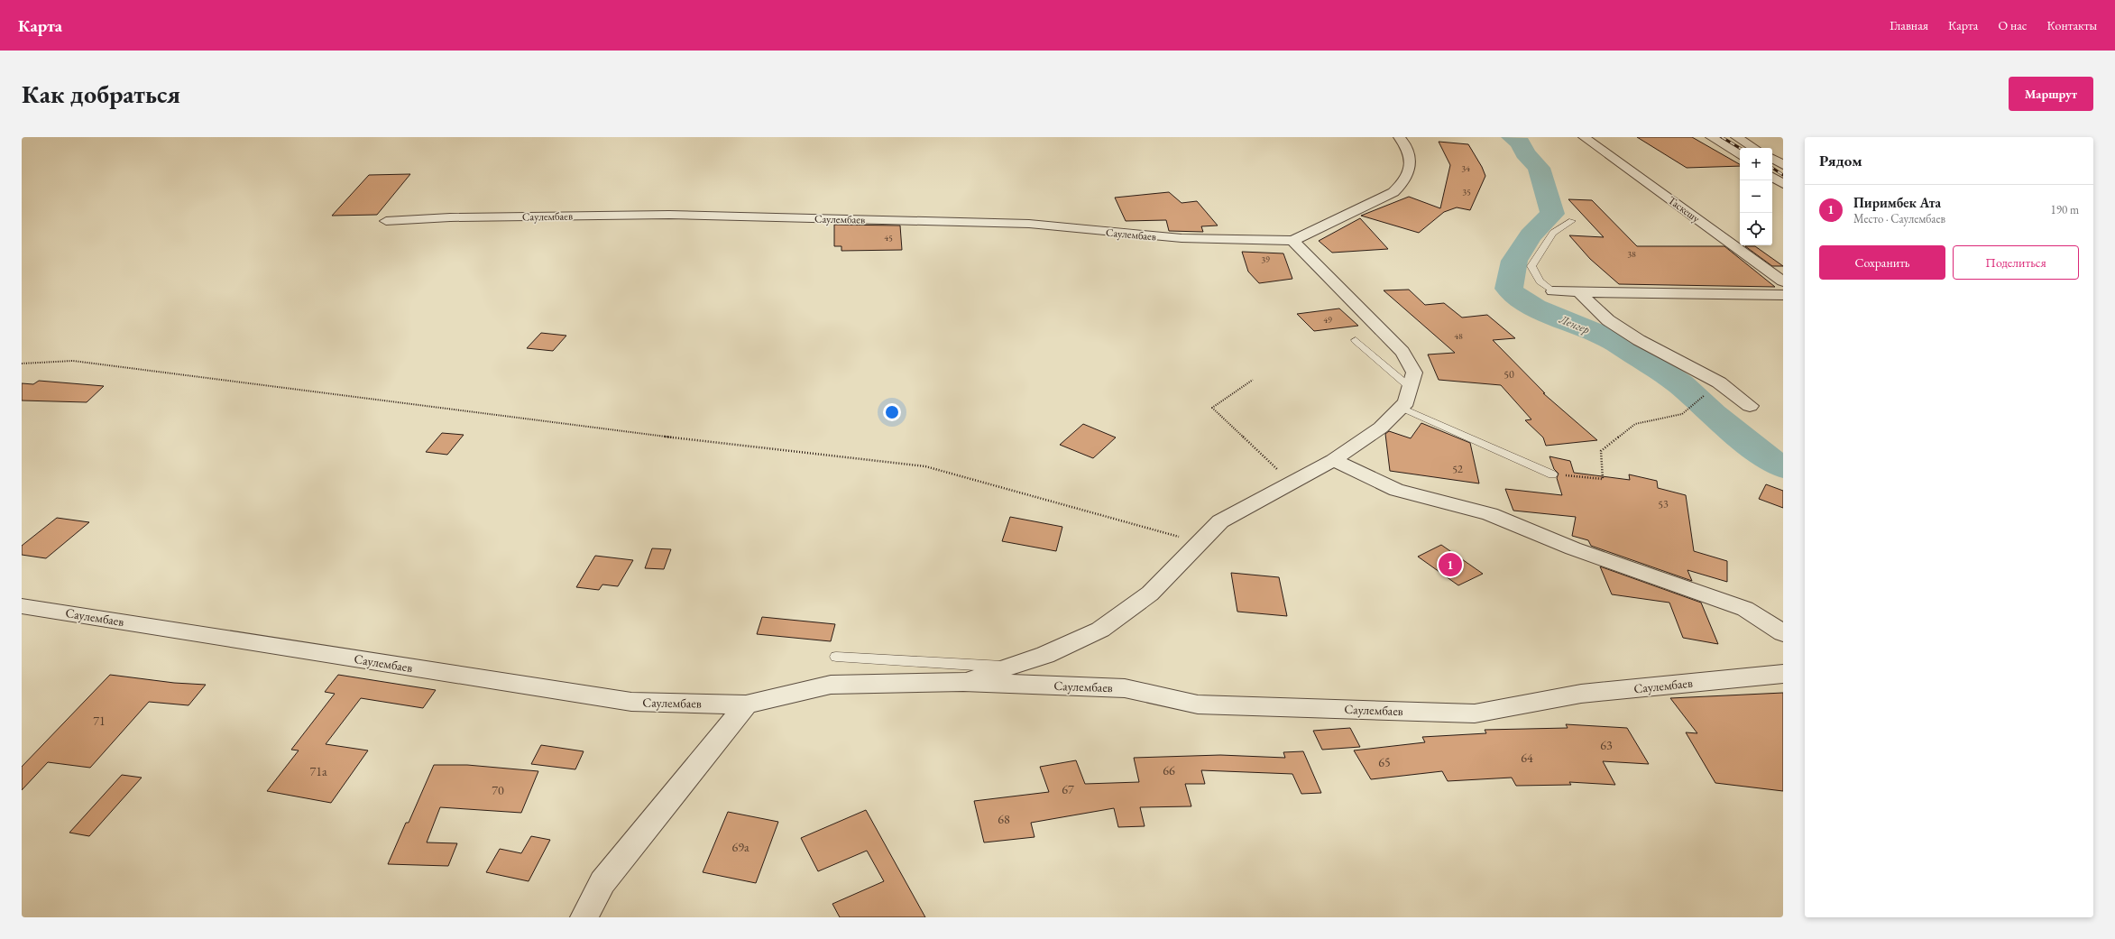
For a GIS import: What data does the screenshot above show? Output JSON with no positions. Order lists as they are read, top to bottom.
{
  "streets": {
    "street": ["Таскешу", "Саулембаев"]
  },
  "water": ["Ленгер"],
  "house_numbers": [
    "34",
    "35",
    "45",
    "38",
    "39",
    "49",
    "48",
    "50",
    "52",
    "53",
    "71",
    "63",
    "64",
    "65",
    "66",
    "71а",
    "67",
    "70",
    "68",
    "69а"
  ],
  "page": {
    "header": "Карта",
    "nav": [
      "Главная",
      "Карта",
      "О нас",
      "Контакты"
    ],
    "buttons": [
      "Маршрут",
      ["Сохранить", "Поделиться"]
    ],
    "title": "Как добраться",
    "heading": "Рядом",
    "map_buttons": ["+", "−"],
    "list": [
      {
        "mark": "1",
        "name": "Пиримбек Ата",
        "note": "Место · Саулембаев",
        "value": "190 m"
      }
    ],
    "pins": "1"
  }
}
